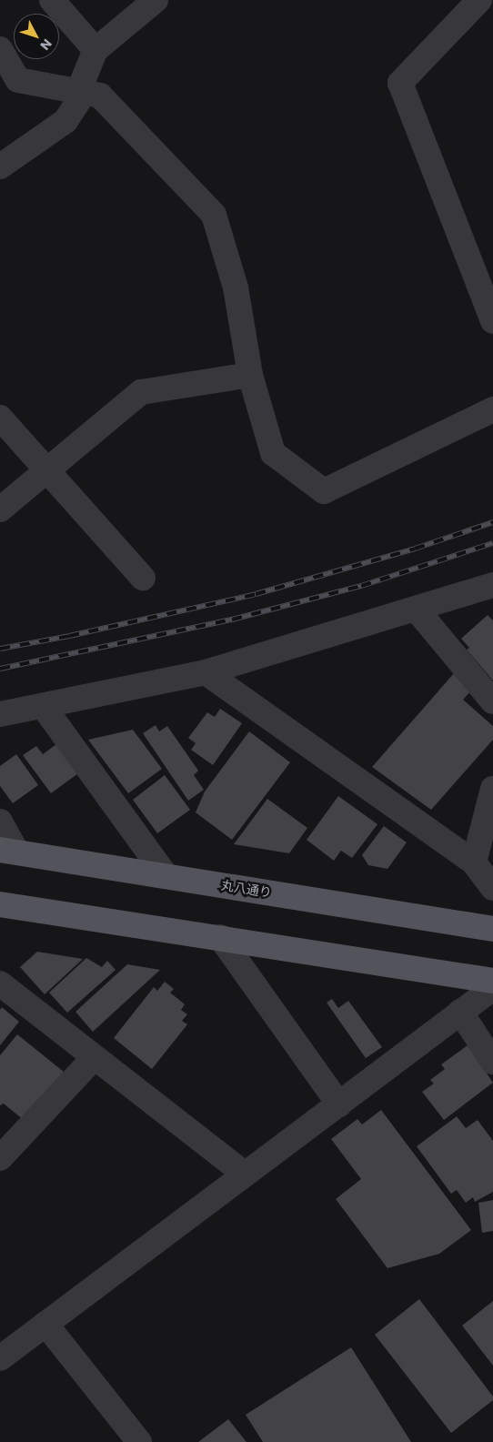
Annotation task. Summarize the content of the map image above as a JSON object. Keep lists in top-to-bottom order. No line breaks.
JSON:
{"streets":{"main road":["丸八通り"]},"north":"bottom right"}
